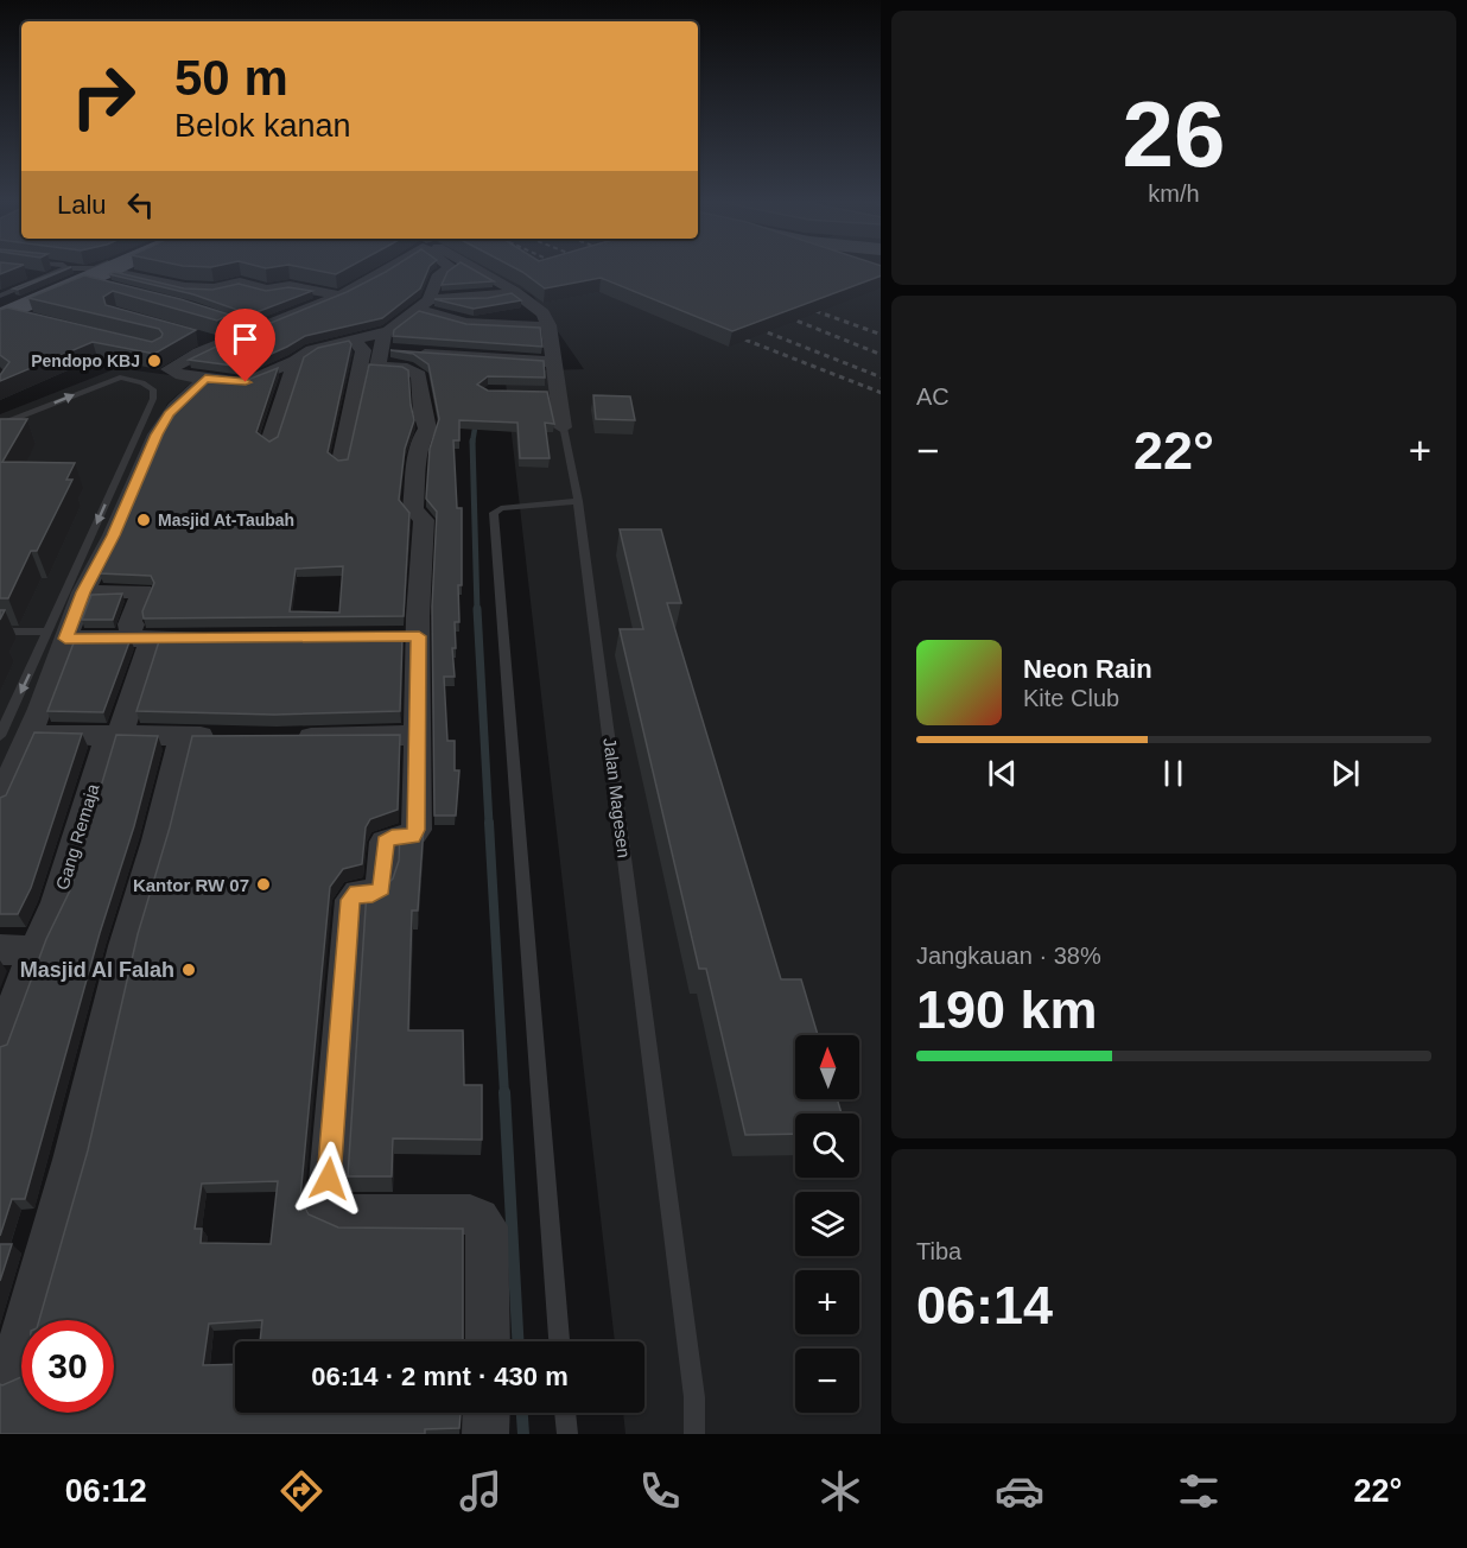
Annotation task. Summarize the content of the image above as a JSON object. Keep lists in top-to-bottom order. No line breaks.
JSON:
{"streets":{"street":["Jalan Magesen","Gang Remaja"]},"places":["Pendopo KBJ","Masjid At-Taubah","Kantor RW 07","Masjid Al Falah"],"north":"top","page":{"tile":[["26","km/h"],"AC",["Jangkauan · 38%","190 km"],["Tiba","06:14"]],"turn":["50 m","Belok kanan"],"then":"Lalu","heat":["−","22°","+"],"song":["Neon Rain","Kite Club"],"map_buttons":["+","−"],"limit":"30","trip":"06:14 · 2 mnt · 430 m","tabs":["06:12","22°"]}}
